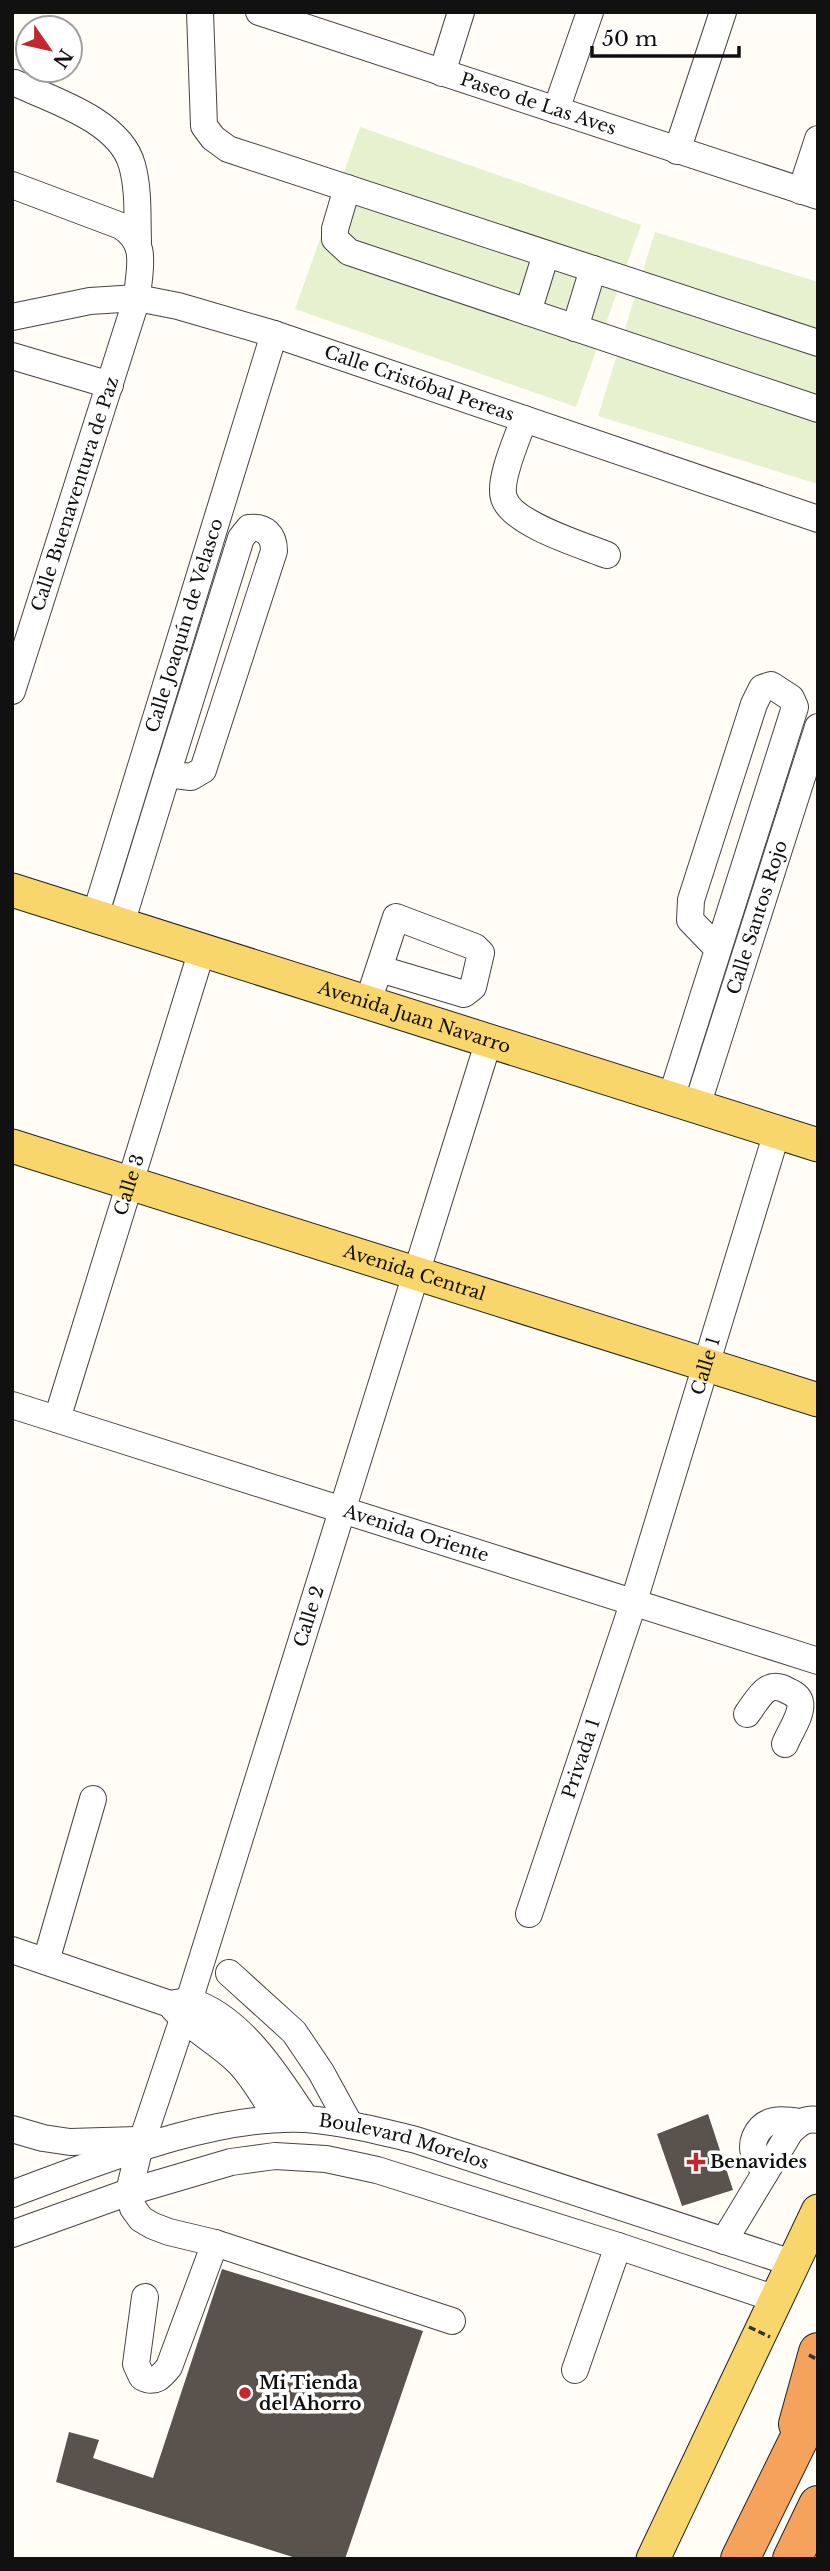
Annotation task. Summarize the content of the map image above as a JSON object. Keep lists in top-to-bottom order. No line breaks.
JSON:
{"streets":{"main road":["Avenida Juan Navarro","Avenida Central"],"street":["Paseo de Las Aves","Calle Cristóbal Pereas","Calle Buenaventura de Paz","Calle Joaquín de Velasco","Calle Santos Rojo","Calle 3","Calle 1","Avenida Oriente","Calle 2","Privada 1","Boulevard Morelos"]},"crossings":[["Calle Cristóbal Pereas","Calle Buenaventura de Paz"],["Calle Cristóbal Pereas","Calle Joaquín de Velasco"],["Calle Joaquín de Velasco","Avenida Juan Navarro"],["Calle Santos Rojo","Avenida Juan Navarro"],["Avenida Juan Navarro","Calle 3"],["Avenida Juan Navarro","Calle 1"],["Avenida Juan Navarro","Calle 2"],["Calle 3","Avenida Central"],["Calle 3","Avenida Oriente"],["Avenida Central","Calle 1"],["Avenida Central","Calle 2"],["Calle 1","Avenida Oriente"],["Calle 1","Privada 1"],["Avenida Oriente","Calle 2"],["Avenida Oriente","Privada 1"],["Calle 2","Boulevard Morelos"]],"places":{"health":["Benavides"],"other":["Mi Tienda del Ahorro"]},"scale_bar":"50 m","north":"bottom right"}
